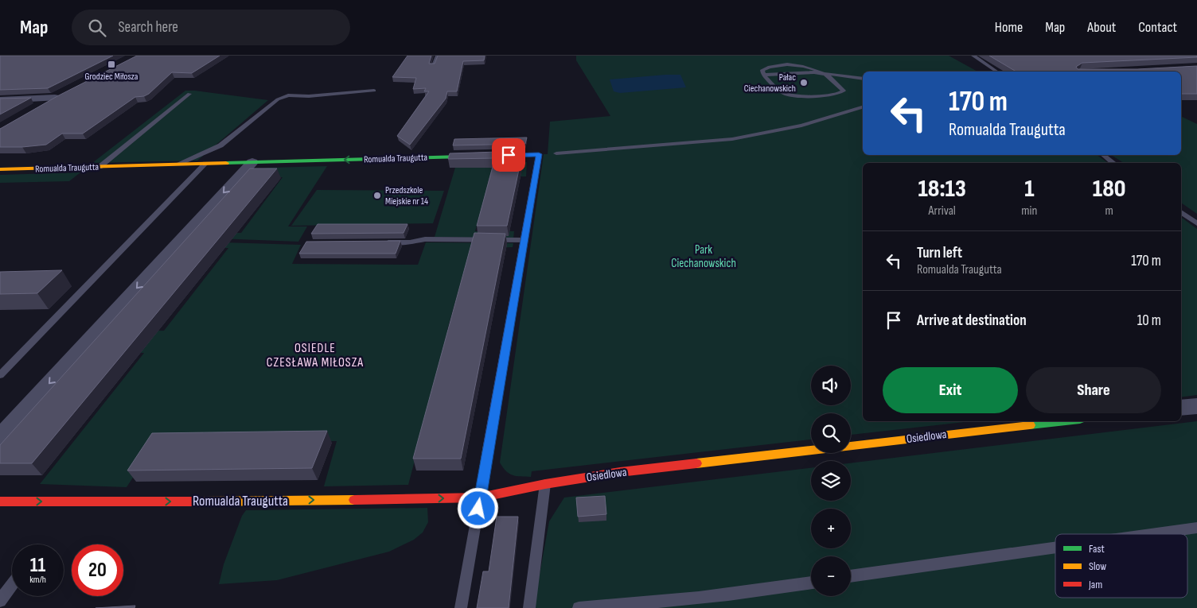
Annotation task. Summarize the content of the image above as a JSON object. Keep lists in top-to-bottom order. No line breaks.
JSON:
{"streets":{"street":["Romualda Traugutta","Osiedlowa"]},"crossings":[["Romualda Traugutta","Osiedlowa"]],"districts":["OSIEDLE CZESŁAWA MIŁOSZA"],"parks":["Park Ciechanowskich"],"places":{"transit":["Grodziec Miłosza"],"other":["Pałac Ciechanowskich","Przedszkole Miejskie nr 14"]},"legend":["Fast","Slow","Jam"],"page":{"header":"Map","search":"Search here","nav":["Home","Map","About","Contact"],"turn":["170 m","Romualda Traugutta"],"eta":["18:13","Arrival","1","min","180","m"],"list":[{"name":"Turn left","note":"Romualda Traugutta","value":"170 m"},{"name":"Arrive at destination","value":"10 m"}],"buttons":["Exit","Share"],"map_buttons":["+","−"],"speed":"11 km/h","limit":"20"}}
